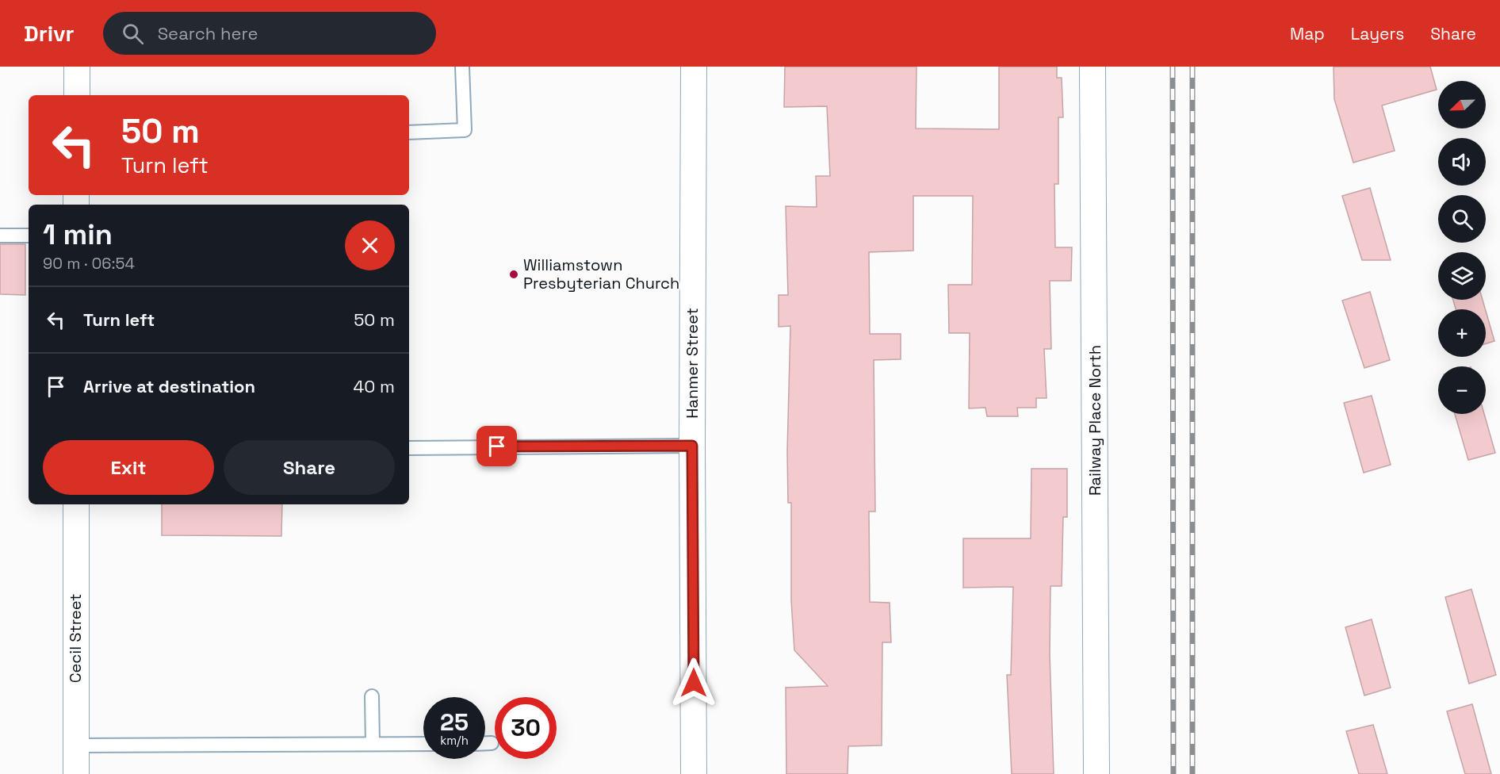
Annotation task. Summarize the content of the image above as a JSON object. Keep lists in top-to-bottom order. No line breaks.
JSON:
{"streets":{"street":["Hanmer Street","Railway Place North","Cecil Street"]},"places":["Williamstown Presbyterian Church"],"north":"bottom left","page":{"header":"Drivr","search":"Search here","nav":["Map","Layers","Share"],"map_buttons":["+","−"],"turn":["50 m","Turn left"],"heading":["1 min","90 m · 06:54"],"list":[{"name":"Turn left","value":"50 m"},{"name":"Arrive at destination","value":"40 m"}],"buttons":["Exit","Share"],"speed":"25 km/h","limit":"30"}}
